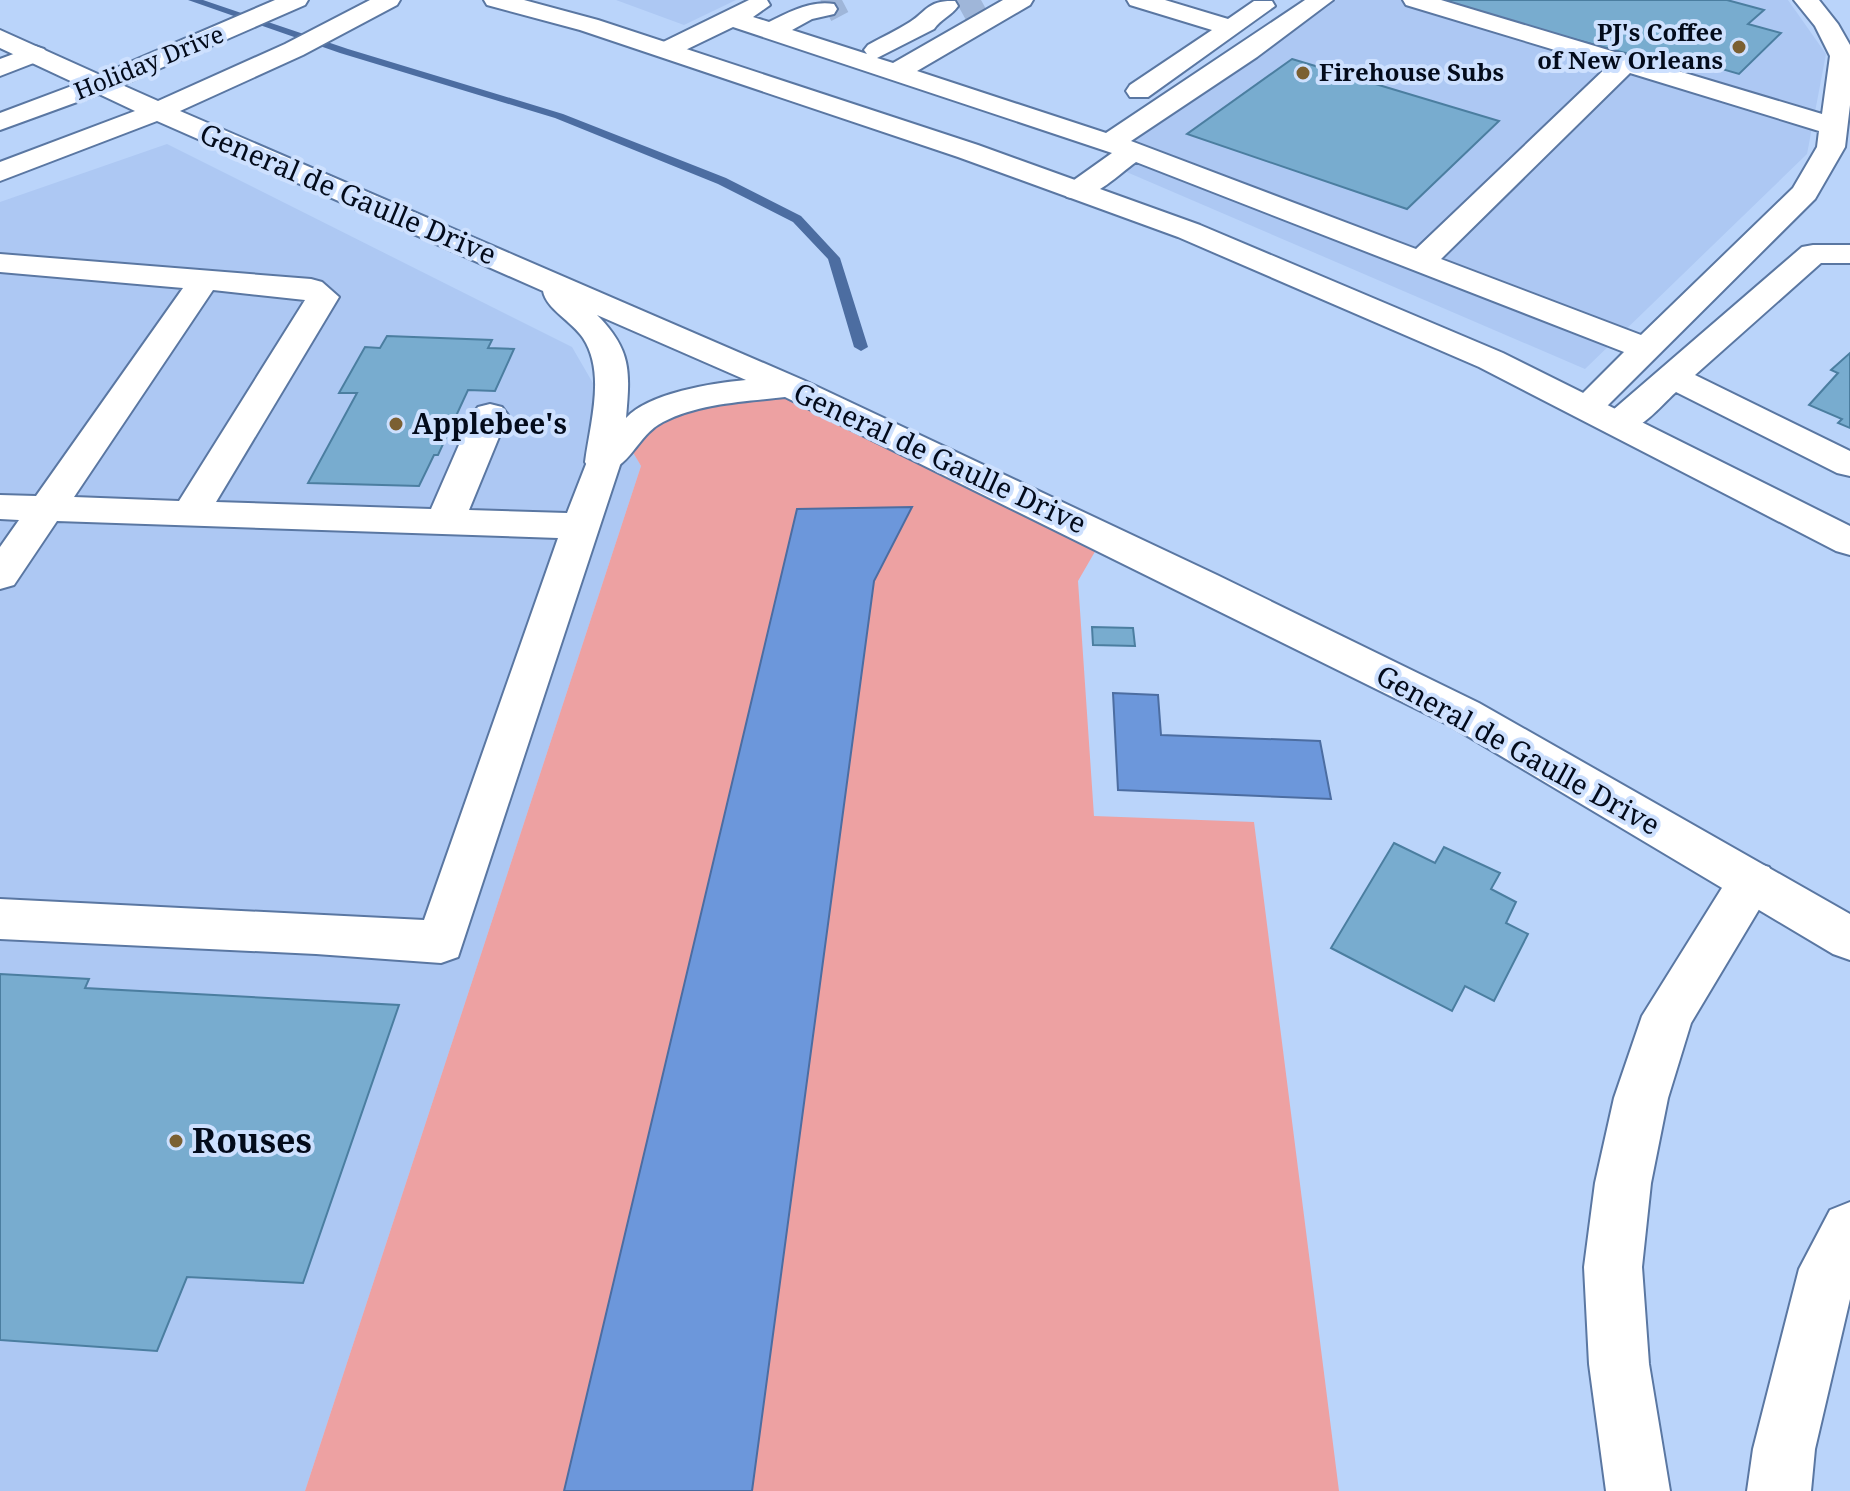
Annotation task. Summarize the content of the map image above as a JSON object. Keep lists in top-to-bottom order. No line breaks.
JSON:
{"streets":{"main road":["Holiday Drive","General de Gaulle Drive"]},"crossings":[["Holiday Drive","General de Gaulle Drive"]],"places":["PJ's Coffee of New Orleans","Firehouse Subs","Applebee's","Rouses"]}
